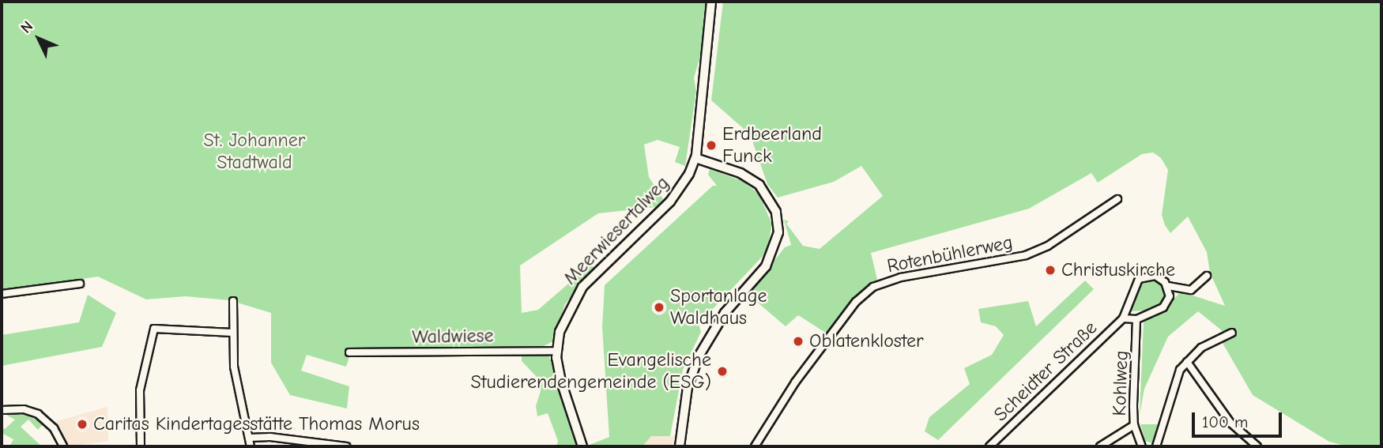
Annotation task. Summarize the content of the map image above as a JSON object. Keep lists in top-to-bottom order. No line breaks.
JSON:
{"streets":{"main road":["Meerwiesertalweg"],"street":["Rotenbühlerweg","Waldwiese","Scheidter Straße","Kohlweg"]},"crossings":[["Meerwiesertalweg","Waldwiese"],["Scheidter Straße","Kohlweg"]],"parks":["St. Johanner Stadtwald"],"places":["Erdbeerland Funck","Christuskirche","Sportanlage Waldhaus","Oblatenkloster","Evangelische Studierendengemeinde (ESG)","Caritas Kindertagesstätte Thomas Morus"],"scale_bar":"100 m","north":"top left"}
